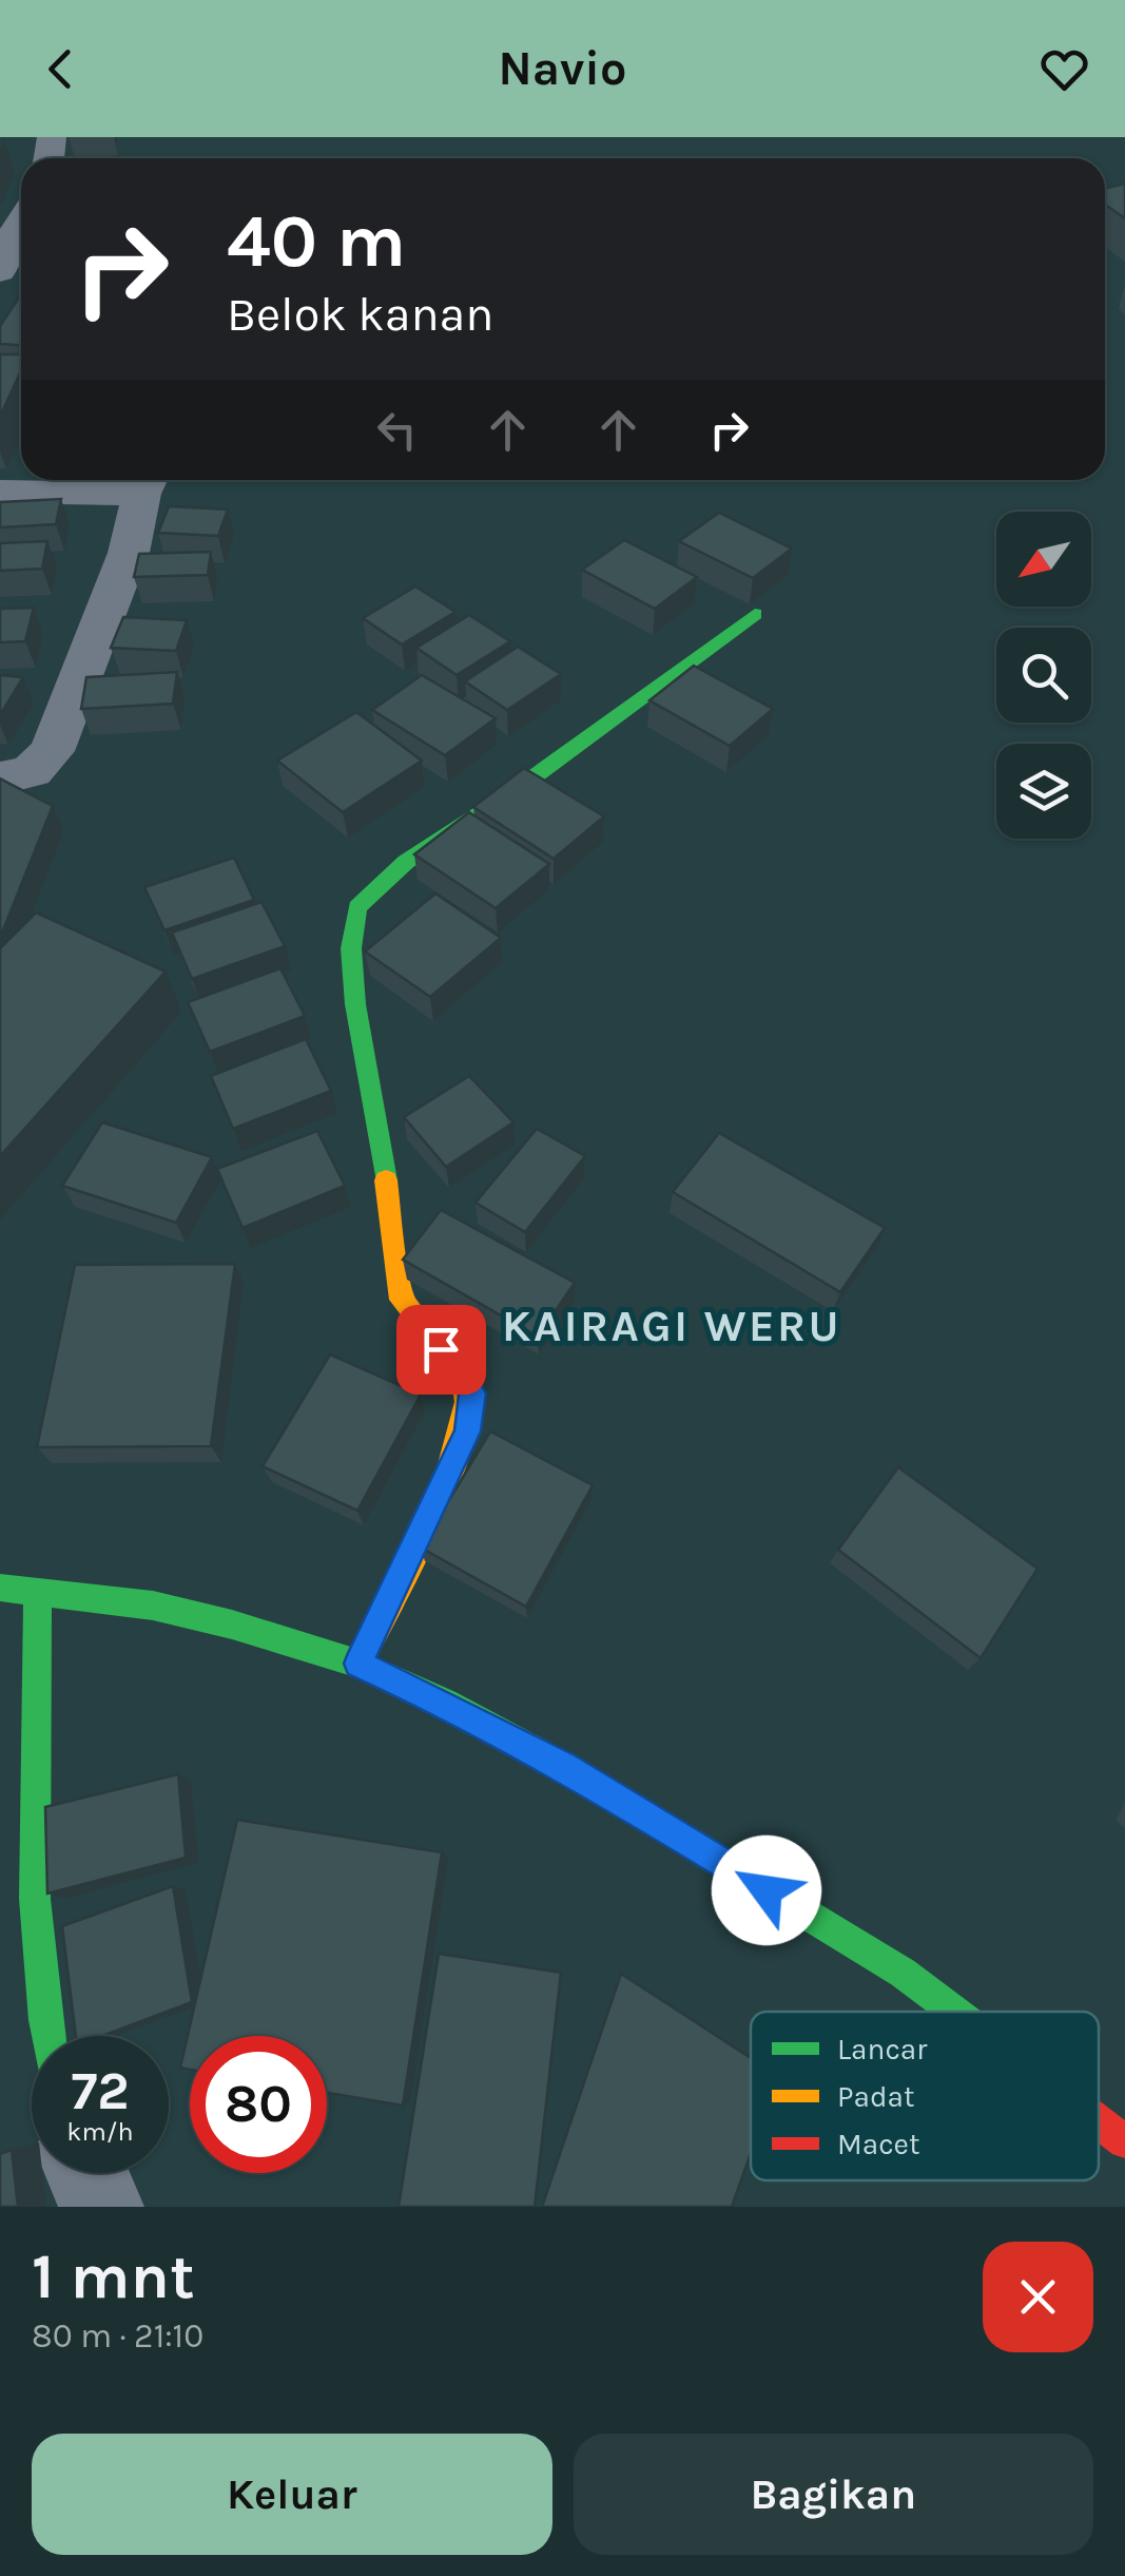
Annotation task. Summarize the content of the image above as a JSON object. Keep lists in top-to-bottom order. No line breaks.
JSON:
{"districts":["KAIRAGI WERU"],"legend":["Lancar","Padat","Macet"],"north":"bottom left","page":{"header":"Navio","turn":["40 m","Belok kanan"],"speed":"72 km/h","limit":"80","heading":["1 mnt","80 m · 21:10"],"buttons":["Keluar","Bagikan"]}}
